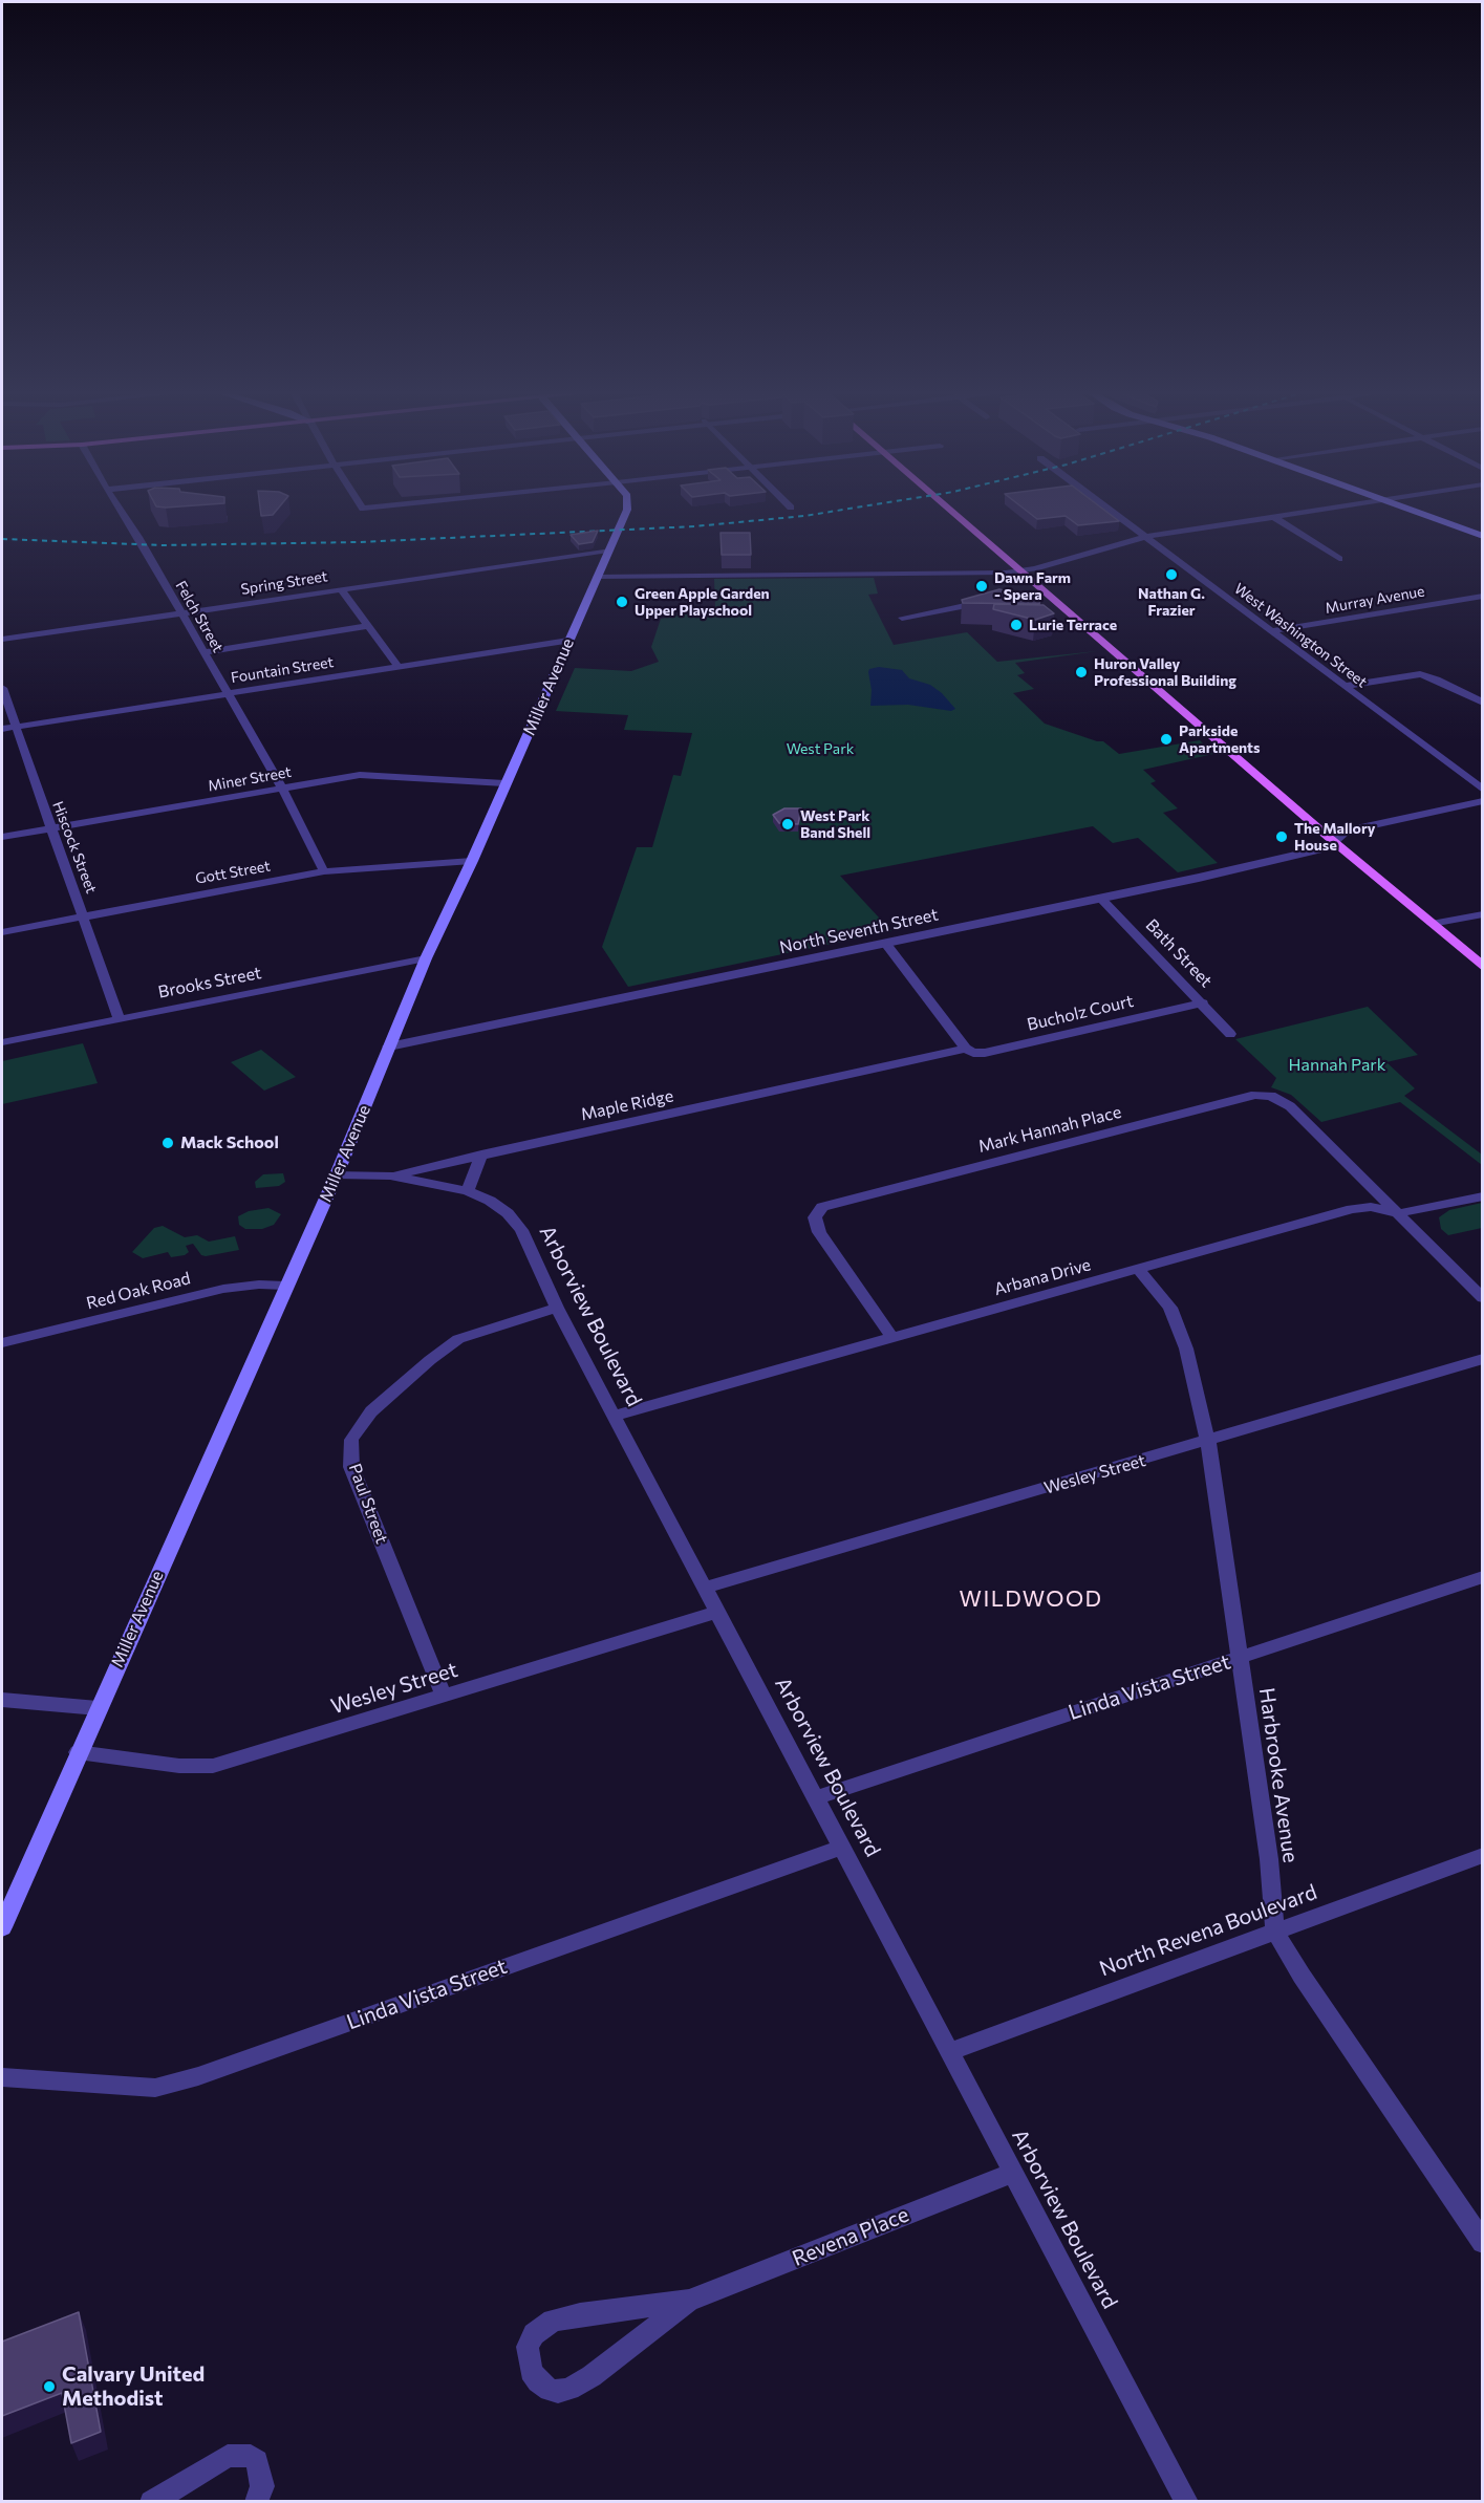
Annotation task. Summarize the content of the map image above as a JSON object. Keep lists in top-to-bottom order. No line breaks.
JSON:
{"streets":{"main road":["Miller Avenue"],"street":["Spring Street","Murray Avenue","Felch Street","West Washington Street","Fountain Street","Miner Street","Hiscock Street","Gott Street","North Seventh Street","Bath Street","Brooks Street","Bucholz Court","Maple Ridge","Mark Hannah Place","Arbana Drive","Red Oak Road","Arborview Boulevard","Wesley Street","Paul Street","Linda Vista Street","Harbrooke Avenue","North Revena Boulevard","Revena Place"]},"crossings":[["Spring Street","Felch Street"],["Spring Street","Miller Avenue"],["Murray Avenue","West Washington Street"],["Felch Street","Fountain Street"],["Felch Street","Miner Street"],["Felch Street","Gott Street"],["Fountain Street","Miller Avenue"],["Fountain Street","Hiscock Street"],["Miller Avenue","Miner Street"],["Miller Avenue","Gott Street"],["Miller Avenue","North Seventh Street"],["Miller Avenue","Brooks Street"],["Miller Avenue","Red Oak Road"],["Miller Avenue","Arborview Boulevard"],["Miller Avenue","Wesley Street"],["Miner Street","Hiscock Street"],["Hiscock Street","Gott Street"],["Hiscock Street","Brooks Street"],["North Seventh Street","Bath Street"],["Bath Street","Bucholz Court"],["Bucholz Court","Maple Ridge"],["Maple Ridge","Arborview Boulevard"],["Mark Hannah Place","Arbana Drive"],["Arbana Drive","Arborview Boulevard"],["Arbana Drive","Harbrooke Avenue"],["Arborview Boulevard","Wesley Street"],["Arborview Boulevard","Paul Street"],["Arborview Boulevard","Linda Vista Street"],["Arborview Boulevard","North Revena Boulevard"],["Arborview Boulevard","Revena Place"],["Wesley Street","Paul Street"],["Wesley Street","Harbrooke Avenue"],["Linda Vista Street","Harbrooke Avenue"],["Harbrooke Avenue","North Revena Boulevard"]],"districts":["WILDWOOD"],"parks":["West Park","Hannah Park"],"places":["Nathan G. Frazier","Dawn Farm - Spera","Green Apple Garden Upper Playschool","Lurie Terrace","Huron Valley Professional Building","Parkside Apartments","West Park Band Shell","The Mallory House","Mack School","Calvary United Methodist"]}
